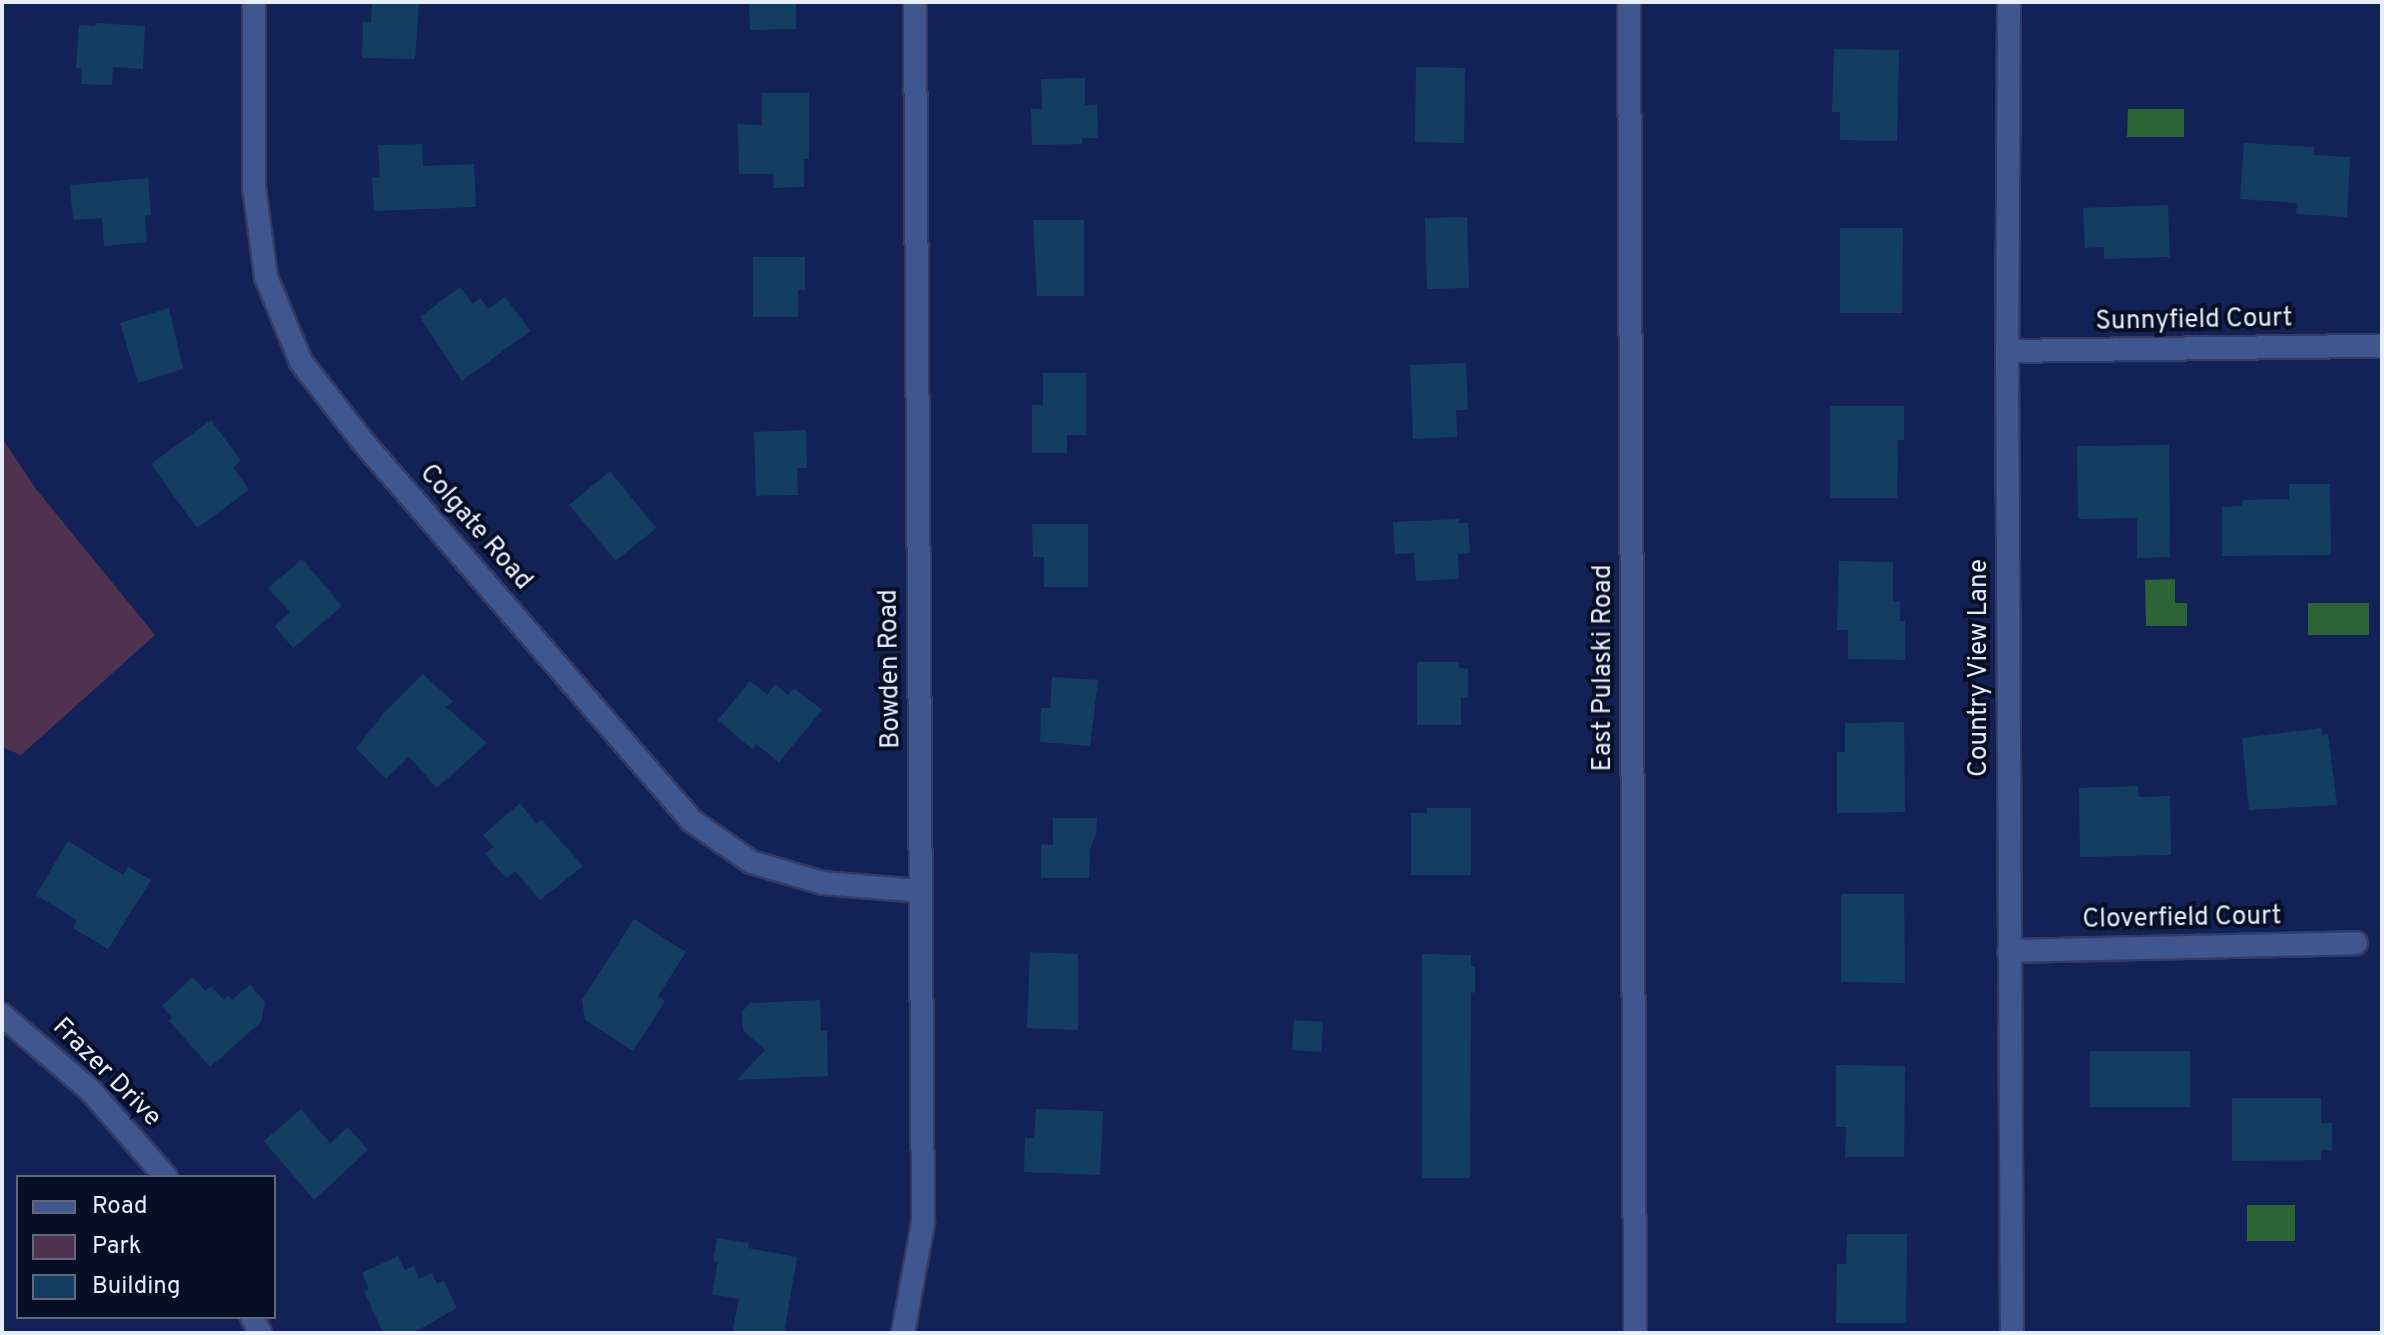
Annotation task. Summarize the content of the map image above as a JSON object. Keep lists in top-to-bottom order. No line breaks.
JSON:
{"streets":{"street":["Sunnyfield Court","Colgate Road","East Pulaski Road","Country View Lane","Bowden Road","Cloverfield Court","Frazer Drive"]},"crossings":[["Sunnyfield Court","Country View Lane"],["Colgate Road","Bowden Road"],["Country View Lane","Cloverfield Court"]],"legend":["Road","Park","Building"]}
